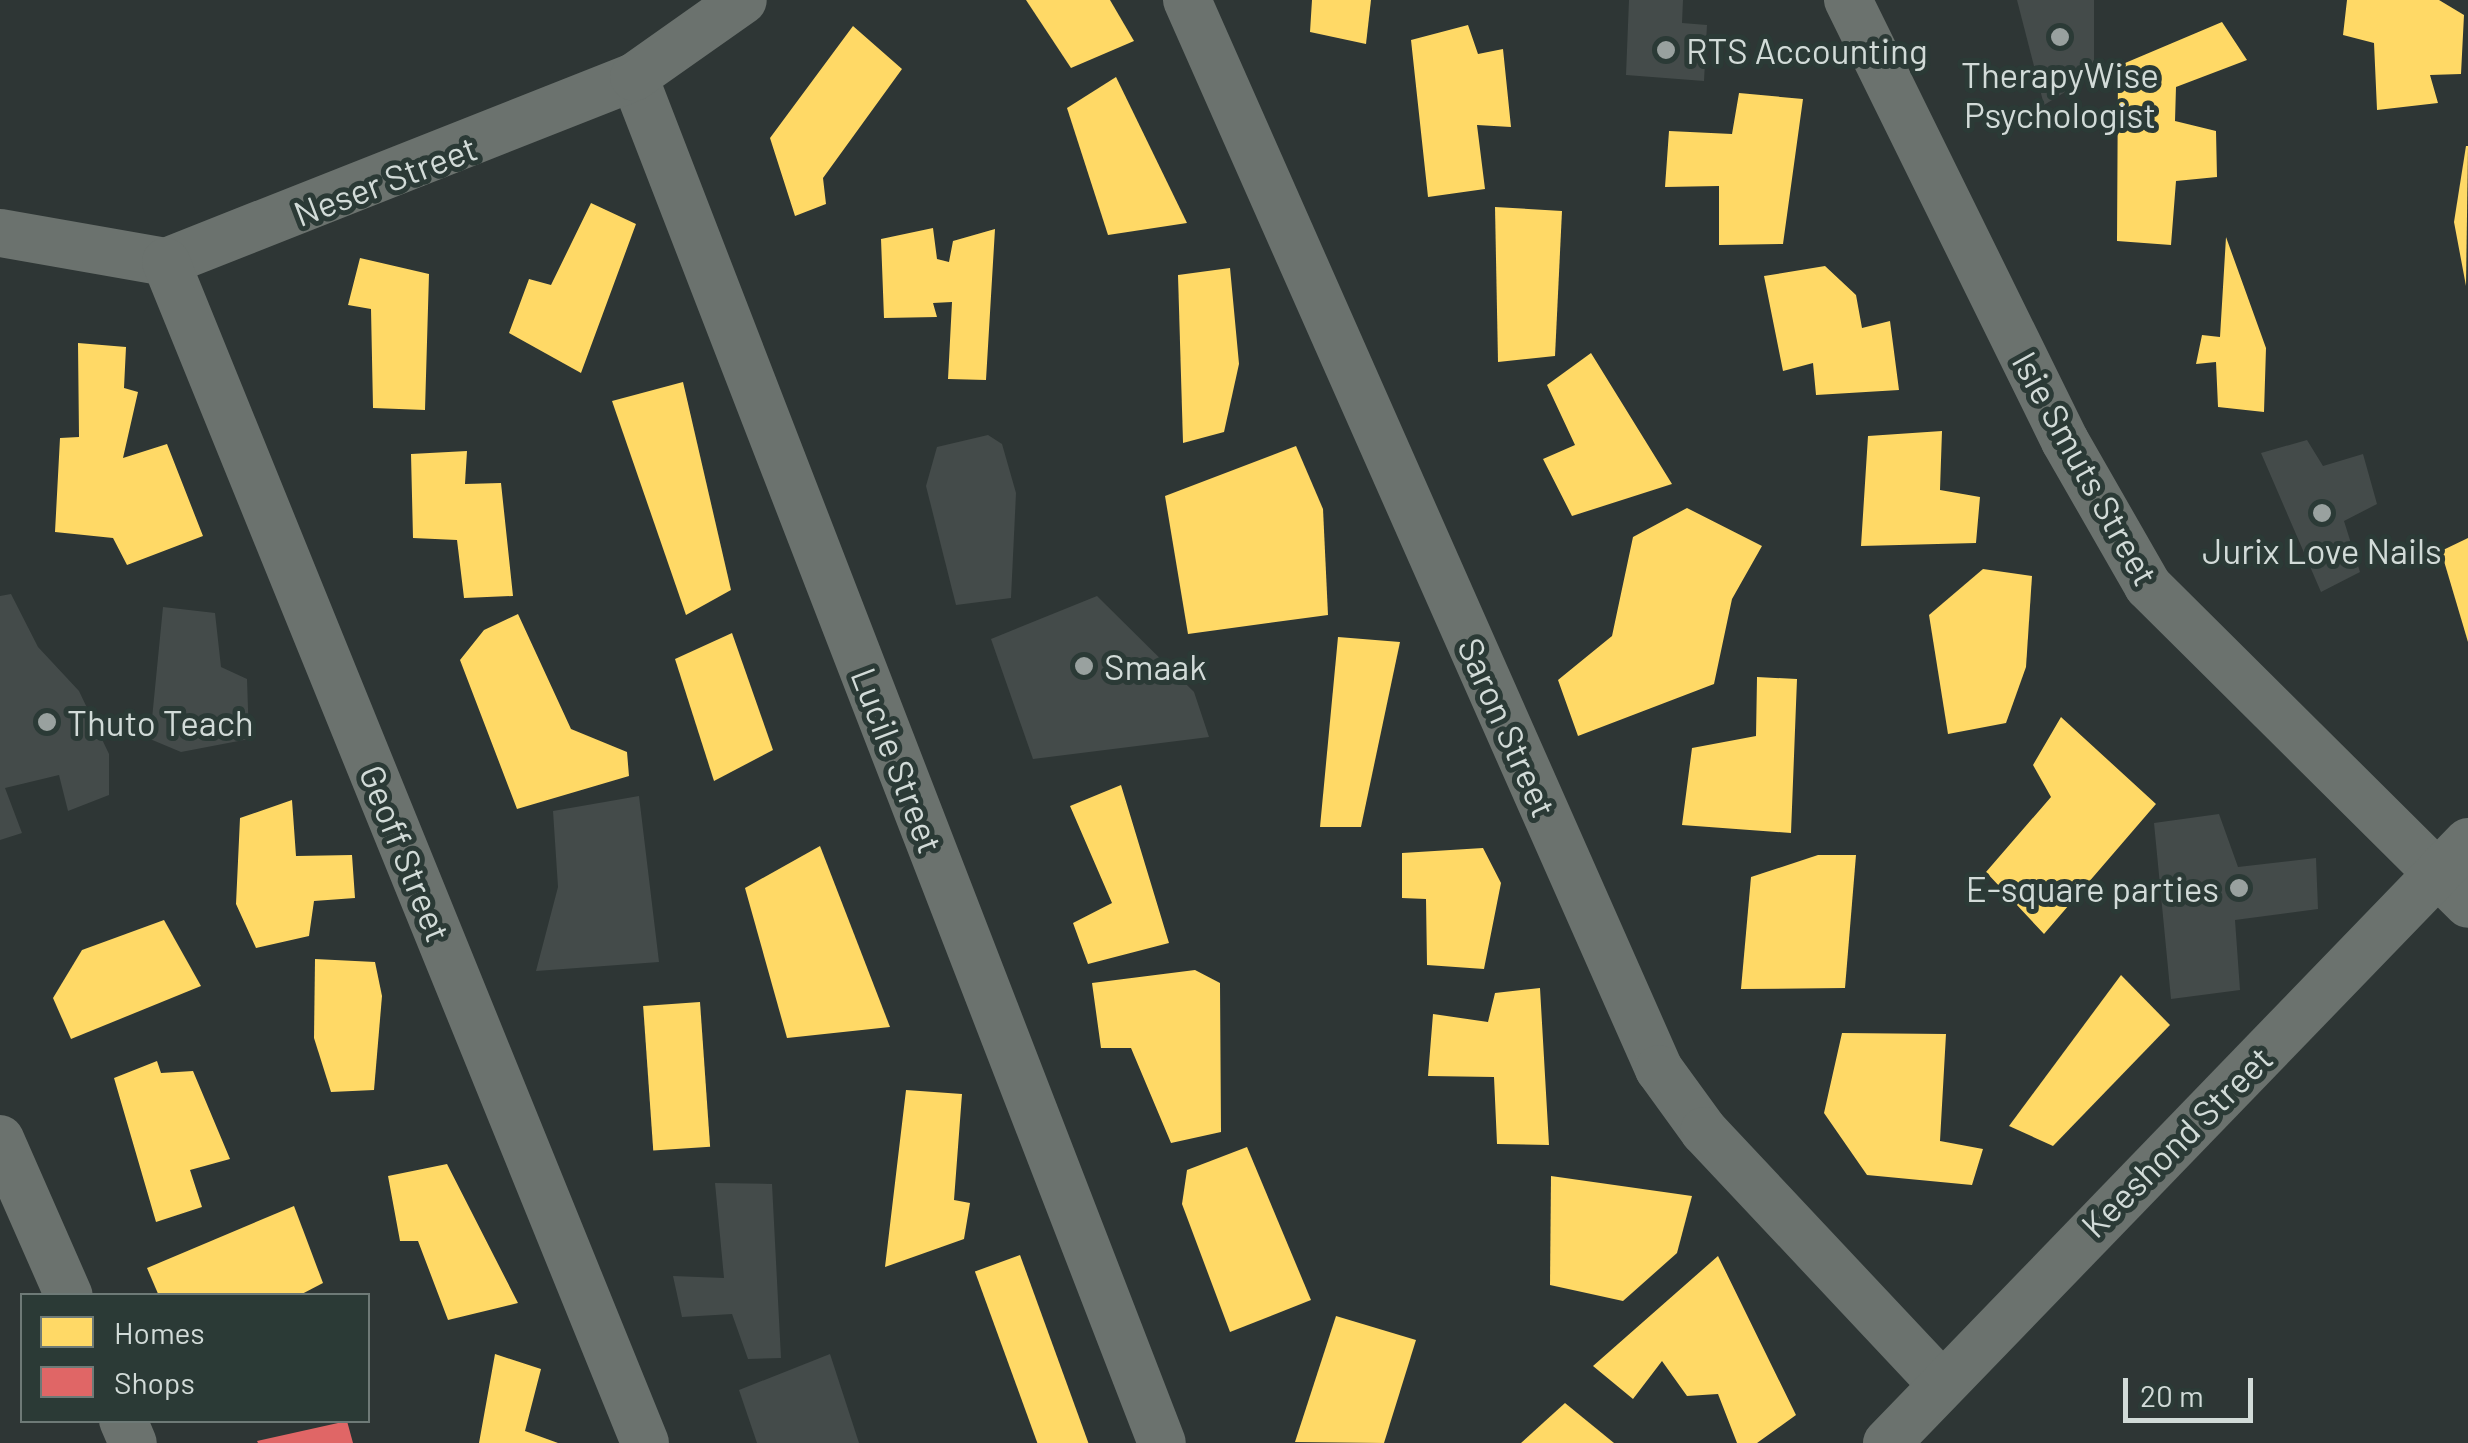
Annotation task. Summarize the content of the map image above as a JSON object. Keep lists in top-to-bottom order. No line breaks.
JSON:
{"streets":{"street":["Neser Street","Isie Smuts Street","Saron Street","Lucile Street","Geoff Street","Keeshond Street"]},"crossings":[["Neser Street","Lucile Street"],["Neser Street","Geoff Street"],["Isie Smuts Street","Keeshond Street"],["Saron Street","Keeshond Street"]],"places":["TherapyWise Psychologist","RTS Accounting","Jurix Love Nails","Smaak","Thuto Teach","E-square parties"],"legend":["Homes","Shops"],"scale_bar":"20 m"}
